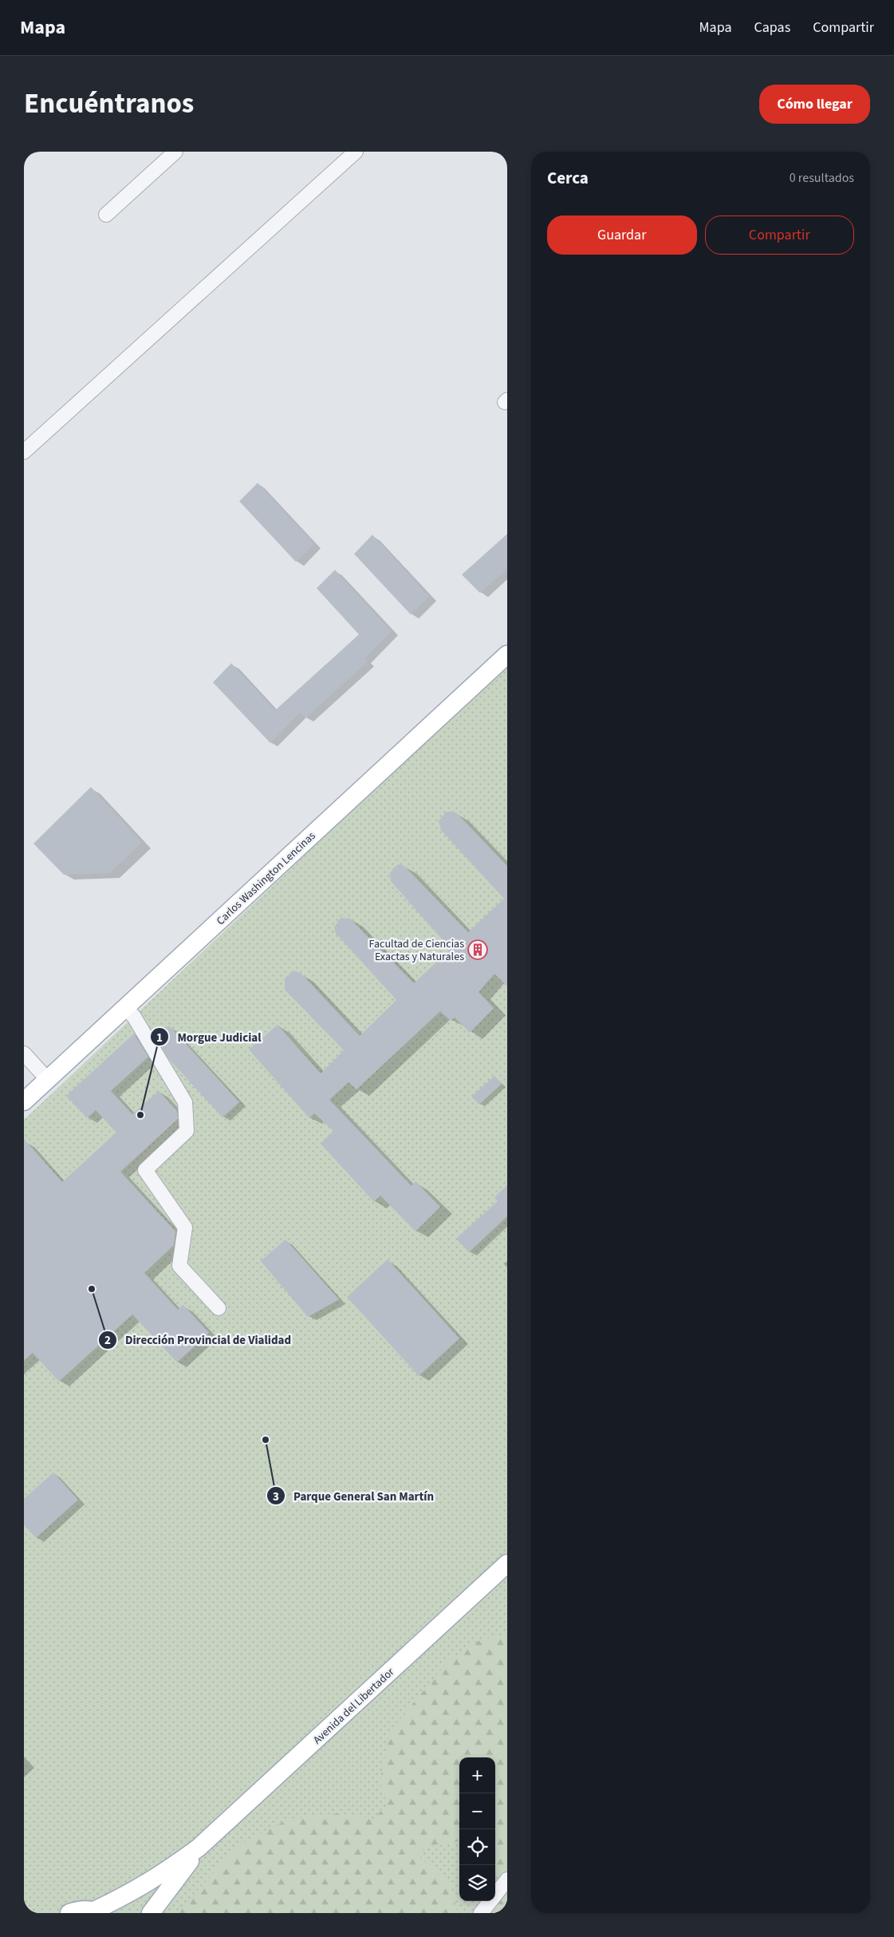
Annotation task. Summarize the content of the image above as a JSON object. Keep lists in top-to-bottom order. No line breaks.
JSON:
{"streets":{"main road":["Carlos Washington Lencinas","Avenida del Libertador"]},"places":{"building":["Facultad de Ciencias Exactas y Naturales"],"other":["Morgue Judicial","Dirección Provincial de Vialidad","Parque General San Martín"]},"page":{"header":"Mapa","nav":["Mapa","Capas","Compartir"],"title":"Encuéntranos","buttons":["Cómo llegar",["Guardar","Compartir"]],"heading":["Cerca","0 resultados"],"map_buttons":["+","−"]}}
